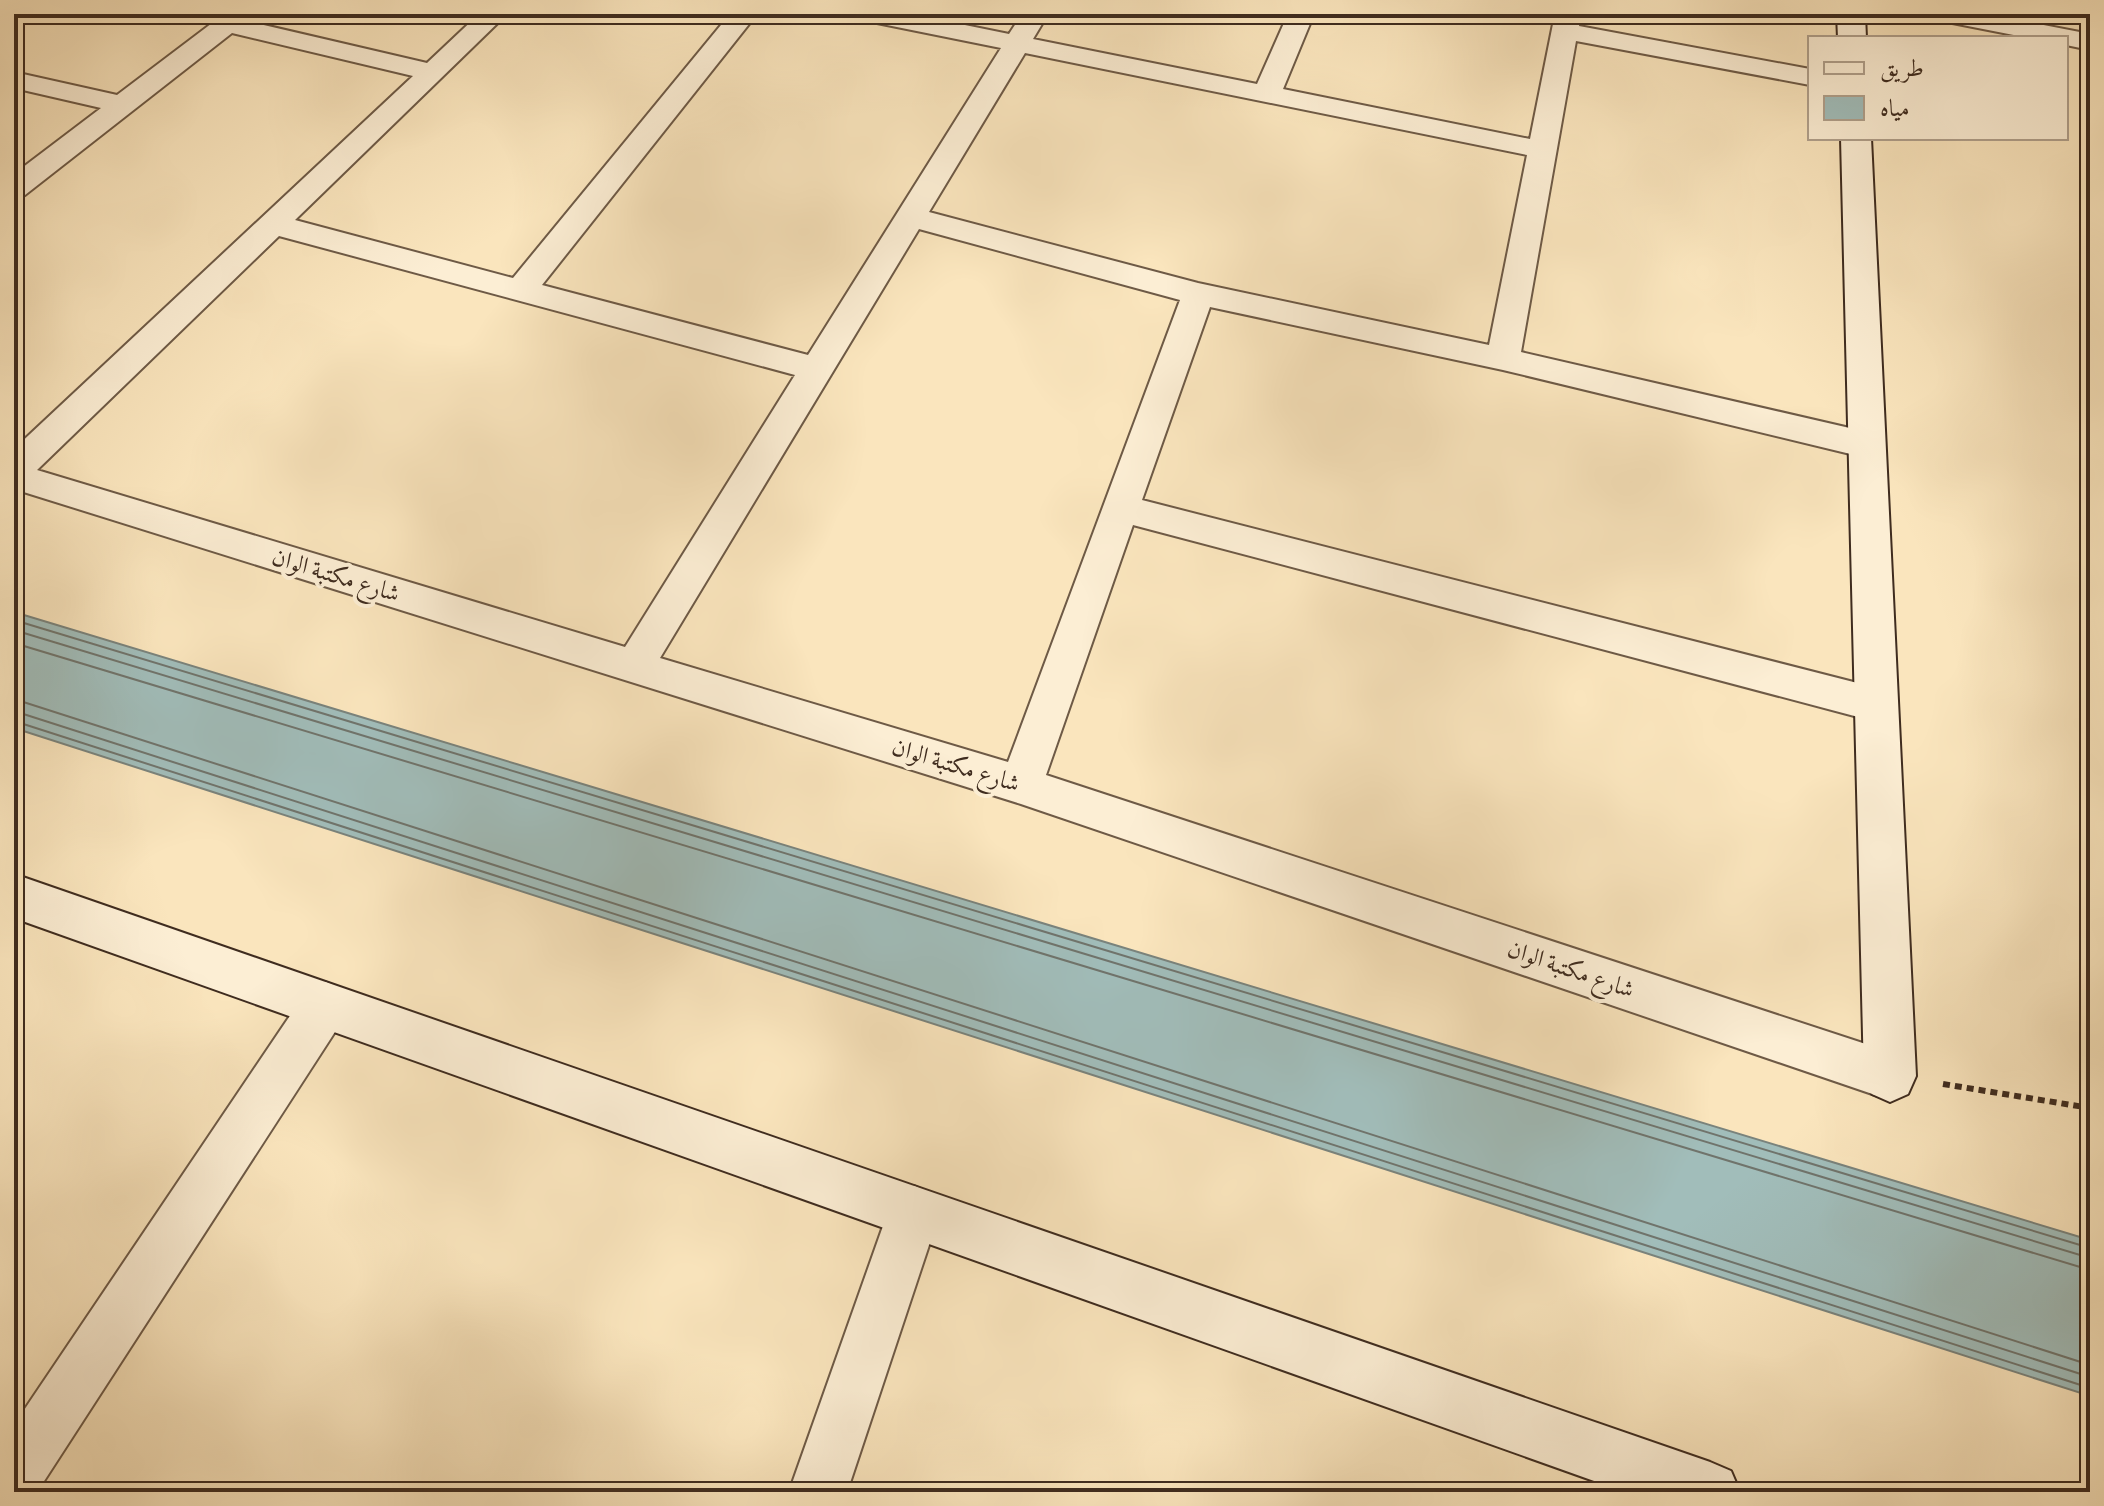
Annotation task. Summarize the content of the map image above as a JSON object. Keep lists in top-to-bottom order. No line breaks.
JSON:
{"streets":{"street":["شارع مكتبة الوان"]},"legend":["طريق","مياه"]}
